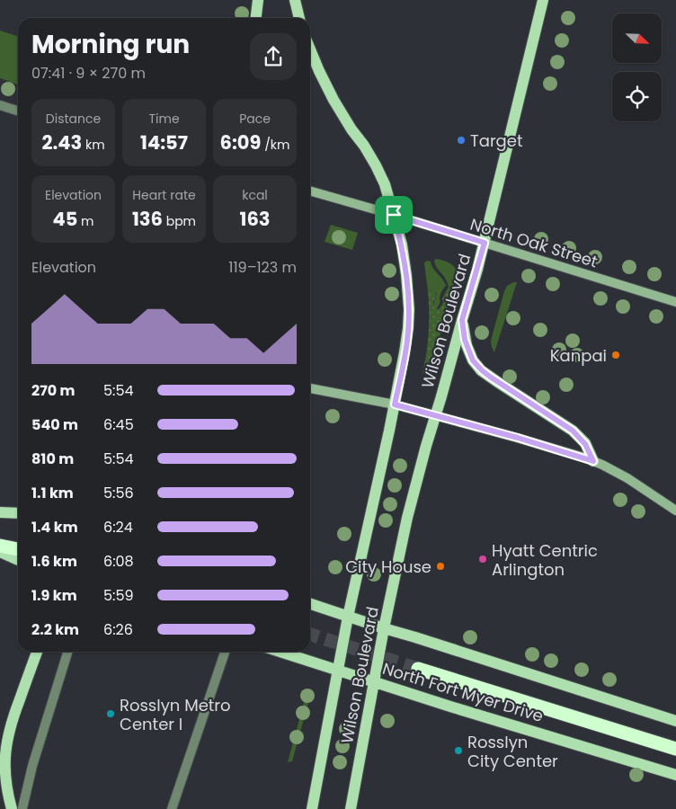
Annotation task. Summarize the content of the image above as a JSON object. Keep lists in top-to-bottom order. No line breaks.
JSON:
{"streets":{"highway":["North Fort Myer Drive"],"main road":["Wilson Boulevard"],"street":["North Oak Street"]},"crossings":[["North Oak Street","Wilson Boulevard"],["Wilson Boulevard","North Fort Myer Drive"]],"places":["Target","Kanpai","Hyatt Centric Arlington","City House","Rosslyn Metro Center I","Rosslyn City Center"],"north":"bottom right","page":{"heading":["Morning run","07:41 · 9 × 270 m"],"stats":[["Distance","2.43 km"],["Time","14:57"],["Pace","6:09 /km"],["Elevation","45 m"],["Heart rate","136 bpm"],["kcal","163"]],"chart":["Elevation","119–123 m"],"list":[{"name":"270 m","note":"5:54"},{"name":"540 m","note":"6:45"},{"name":"810 m","note":"5:54"},{"name":"1.1 km","note":"5:56"},{"name":"1.4 km","note":"6:24"},{"name":"1.6 km","note":"6:08"},{"name":"1.9 km","note":"5:59"},{"name":"2.2 km","note":"6:26"}]}}
